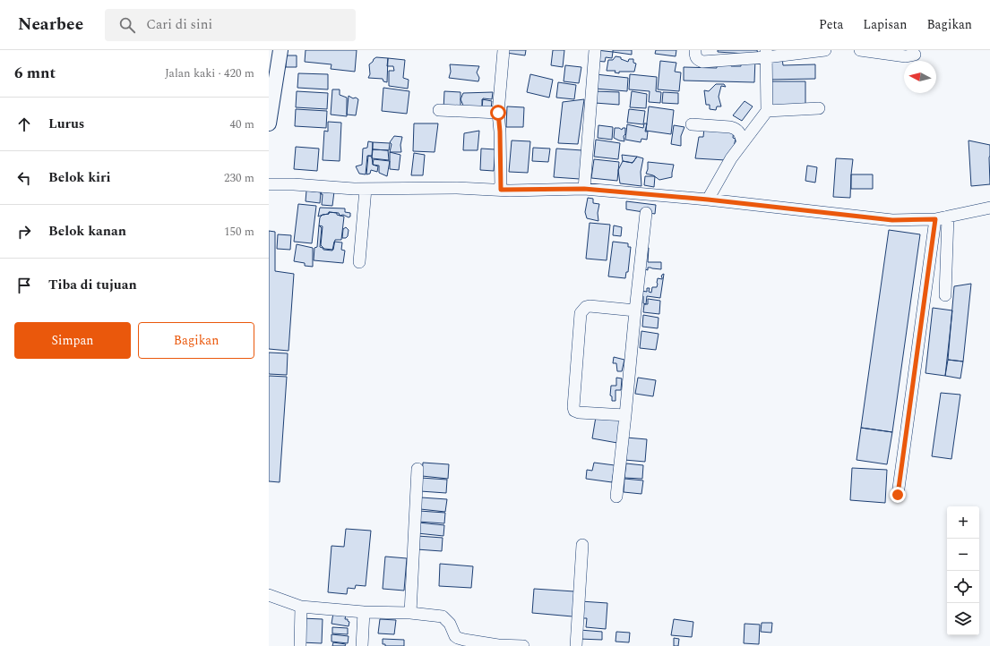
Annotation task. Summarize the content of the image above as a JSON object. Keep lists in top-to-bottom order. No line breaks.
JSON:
{"north":"left","page":{"header":"Nearbee","search":"Cari di sini","nav":["Peta","Lapisan","Bagikan"],"heading":["6 mnt","Jalan kaki · 420 m"],"list":[["Lurus","40 m"],["Belok kiri","230 m"],["Belok kanan","150 m"],"Tiba di tujuan"],"buttons":["Simpan","Bagikan"],"map_buttons":["+","−"]}}
